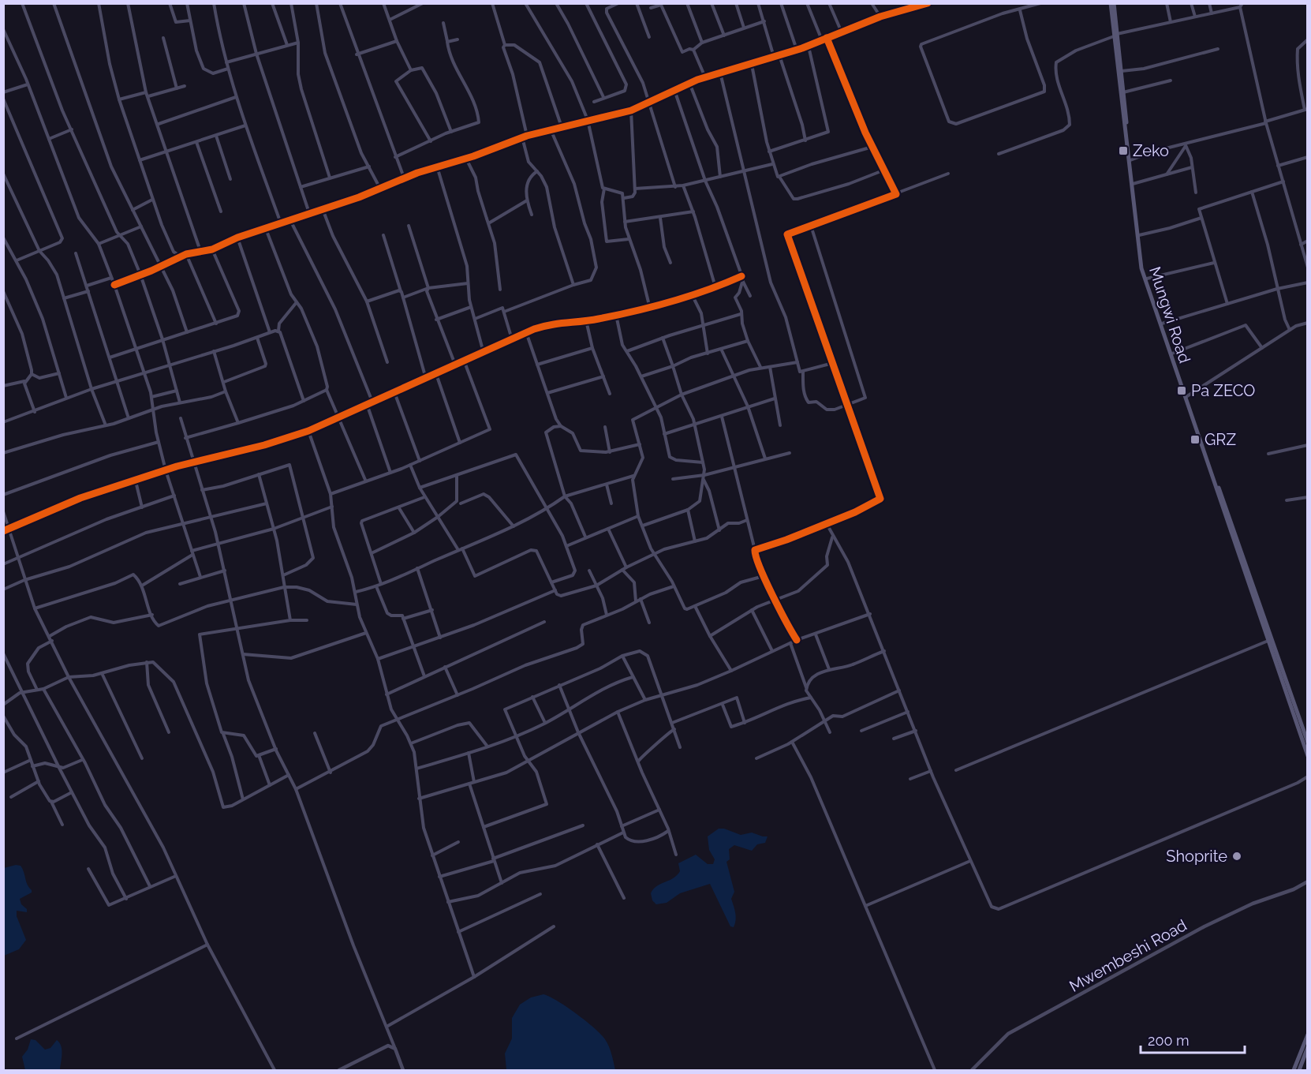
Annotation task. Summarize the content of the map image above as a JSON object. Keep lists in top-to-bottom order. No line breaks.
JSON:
{"streets":{"main road":["Mungwi Road"],"street":["Mwembeshi Road"]},"places":{"transit":["Zeko","Pa ZECO","GRZ"],"other":["Shoprite"]},"scale_bar":"200 m"}
